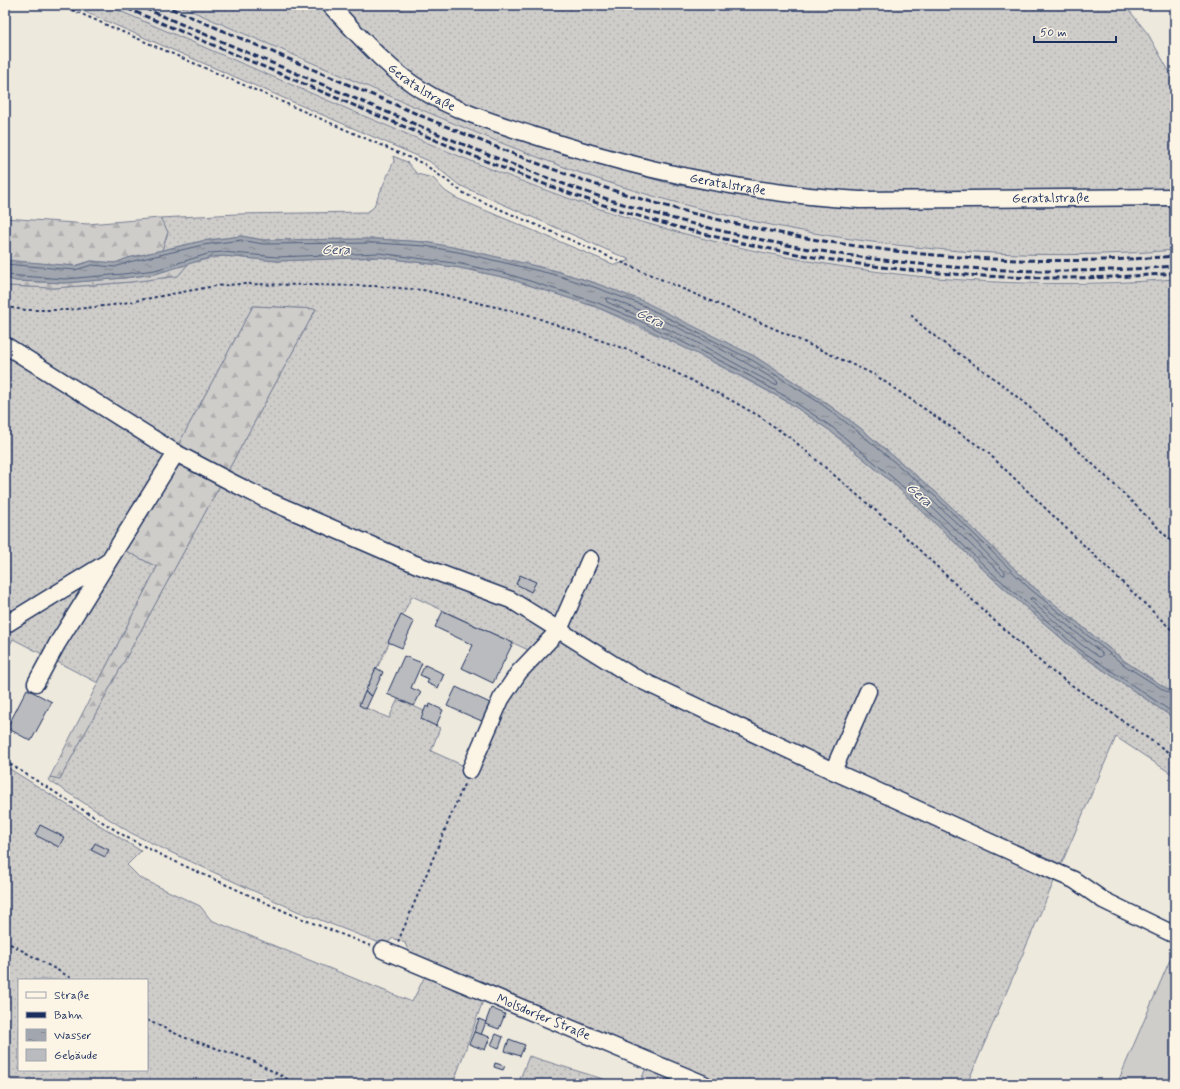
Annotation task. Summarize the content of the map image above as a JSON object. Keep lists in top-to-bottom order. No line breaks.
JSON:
{"streets":{"street":["Geratalstraße","Molsdorfer Straße"]},"water":["Gera"],"legend":["Straße","Bahn","Wasser","Gebäude"],"scale_bar":"50 m"}
